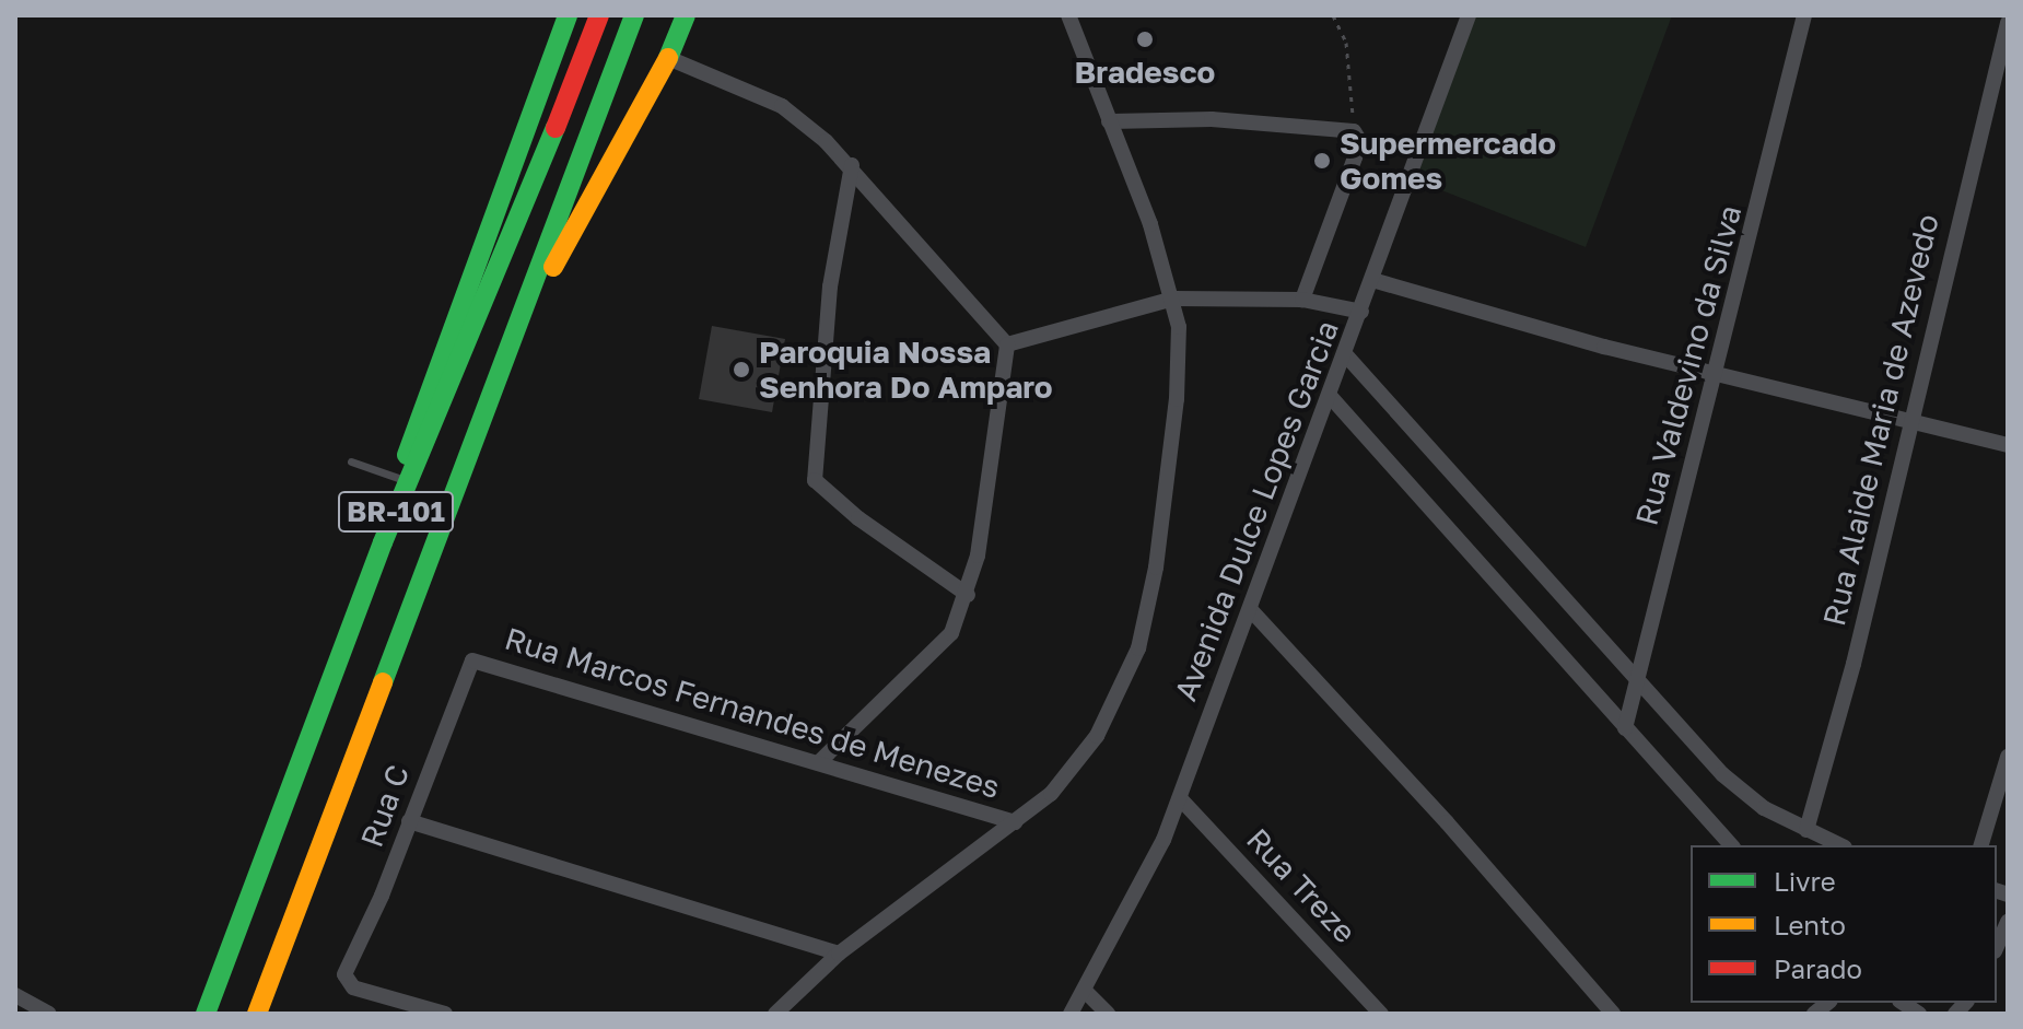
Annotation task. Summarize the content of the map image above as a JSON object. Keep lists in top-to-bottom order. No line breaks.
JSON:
{"streets":{"main road":["BR-101"],"street":["Rua Valdevino da Silva","Rua Alaide Maria de Azevedo","Avenida Dulce Lopes Garcia","Rua Marcos Fernandes de Menezes","Rua C","Rua Treze"]},"crossings":[["Avenida Dulce Lopes Garcia","Rua Treze"],["Rua Marcos Fernandes de Menezes","Rua C"]],"places":["Bradesco","Supermercado Gomes","Paroquia Nossa Senhora Do Amparo"],"legend":["Livre","Lento","Parado"]}
